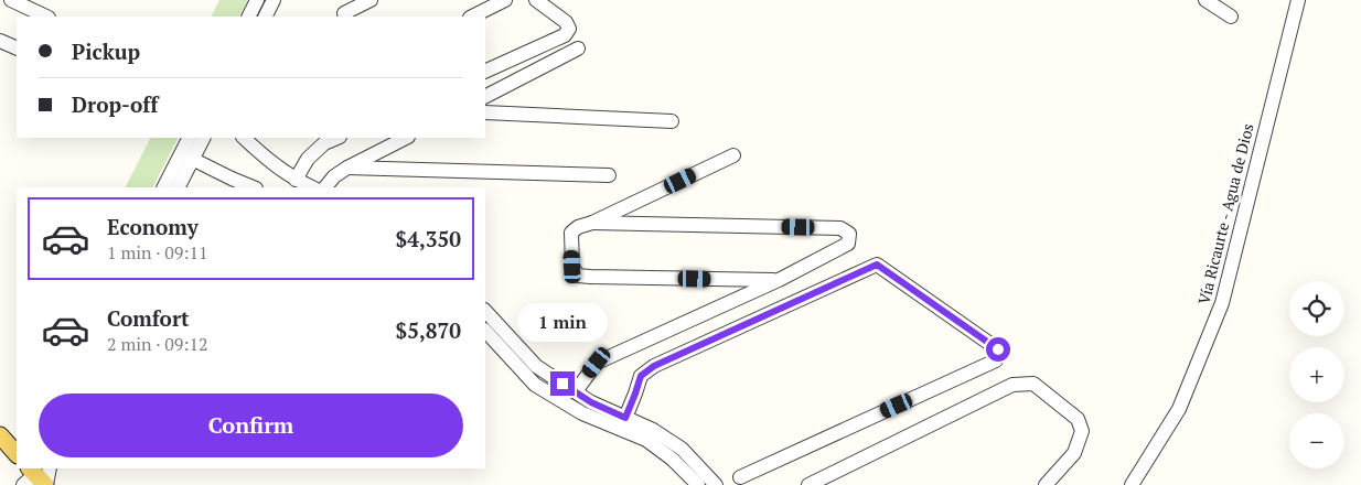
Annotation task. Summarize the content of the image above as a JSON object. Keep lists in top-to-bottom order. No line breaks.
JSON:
{"streets":{"street":["Vía Ricaurte - Agua de Dios"]},"page":{"banner":["Pickup","Drop-off"],"list":[{"name":"Economy","note":"1 min · 09:11","value":"$4,350"},{"name":"Comfort","note":"2 min · 09:12","value":"$5,870"}],"map_buttons":["+","−"],"bubble":"1 min","buttons":"Confirm"}}
